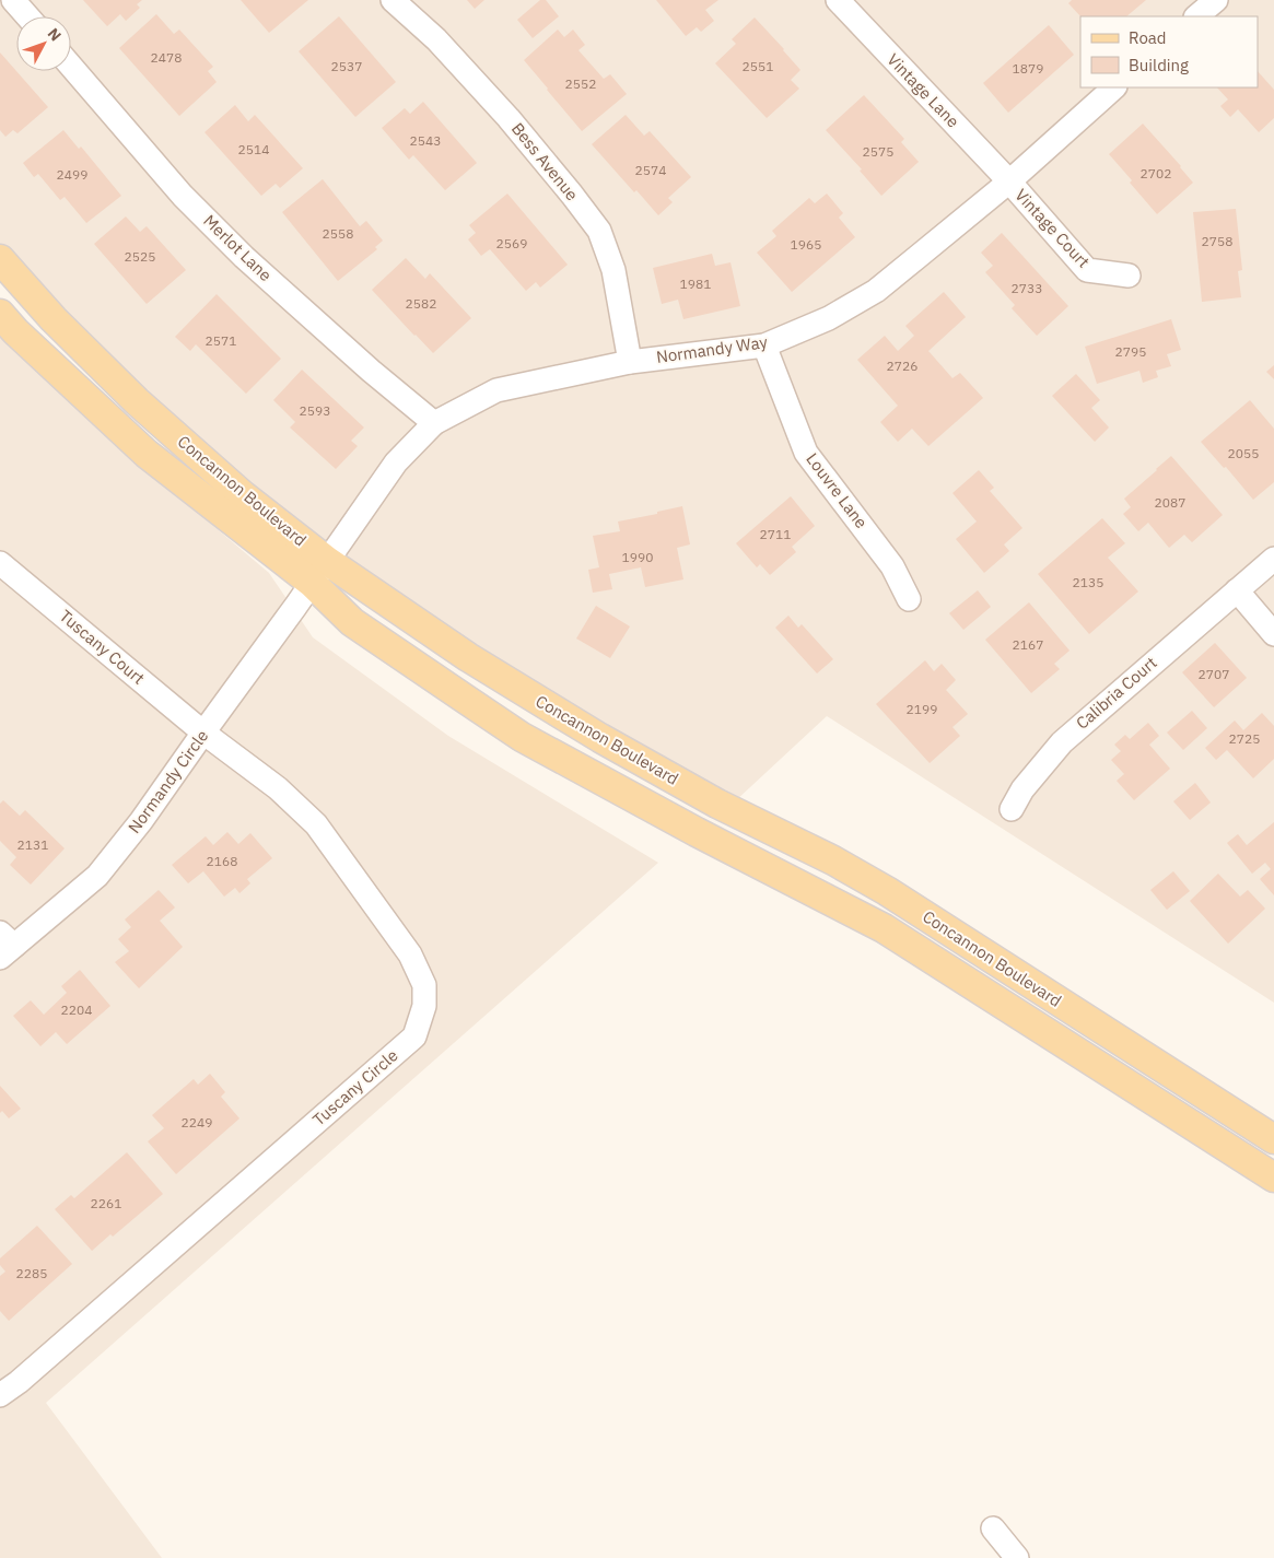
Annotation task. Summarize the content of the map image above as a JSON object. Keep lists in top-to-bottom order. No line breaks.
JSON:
{"streets":{"main road":["Concannon Boulevard"],"street":["Vintage Lane","Bess Avenue","Vintage Court","Merlot Lane","Normandy Way","Louvre Lane","Tuscany Court","Calibria Court","Normandy Circle","Tuscany Circle"]},"crossings":[["Vintage Lane","Vintage Court"],["Vintage Lane","Normandy Way"],["Bess Avenue","Normandy Way"],["Vintage Court","Normandy Way"],["Merlot Lane","Normandy Way"],["Normandy Way","Concannon Boulevard"],["Normandy Way","Louvre Lane"],["Normandy Way","Normandy Circle"],["Concannon Boulevard","Normandy Circle"],["Tuscany Court","Normandy Circle"],["Tuscany Court","Tuscany Circle"],["Normandy Circle","Tuscany Circle"]],"house_numbers":["2478","2537","2551","1879","2552","2543","2514","2575","2574","2702","2499","2558","2758","2569","1965","2525","1981","2733","2582","2571","2795","2726","2593","2055","2087","2711","1990","2135","2167","2707","2199","2725","2131","2168","2204","2249","2261","2285"],"legend":["Road","Building"],"north":"top right"}
